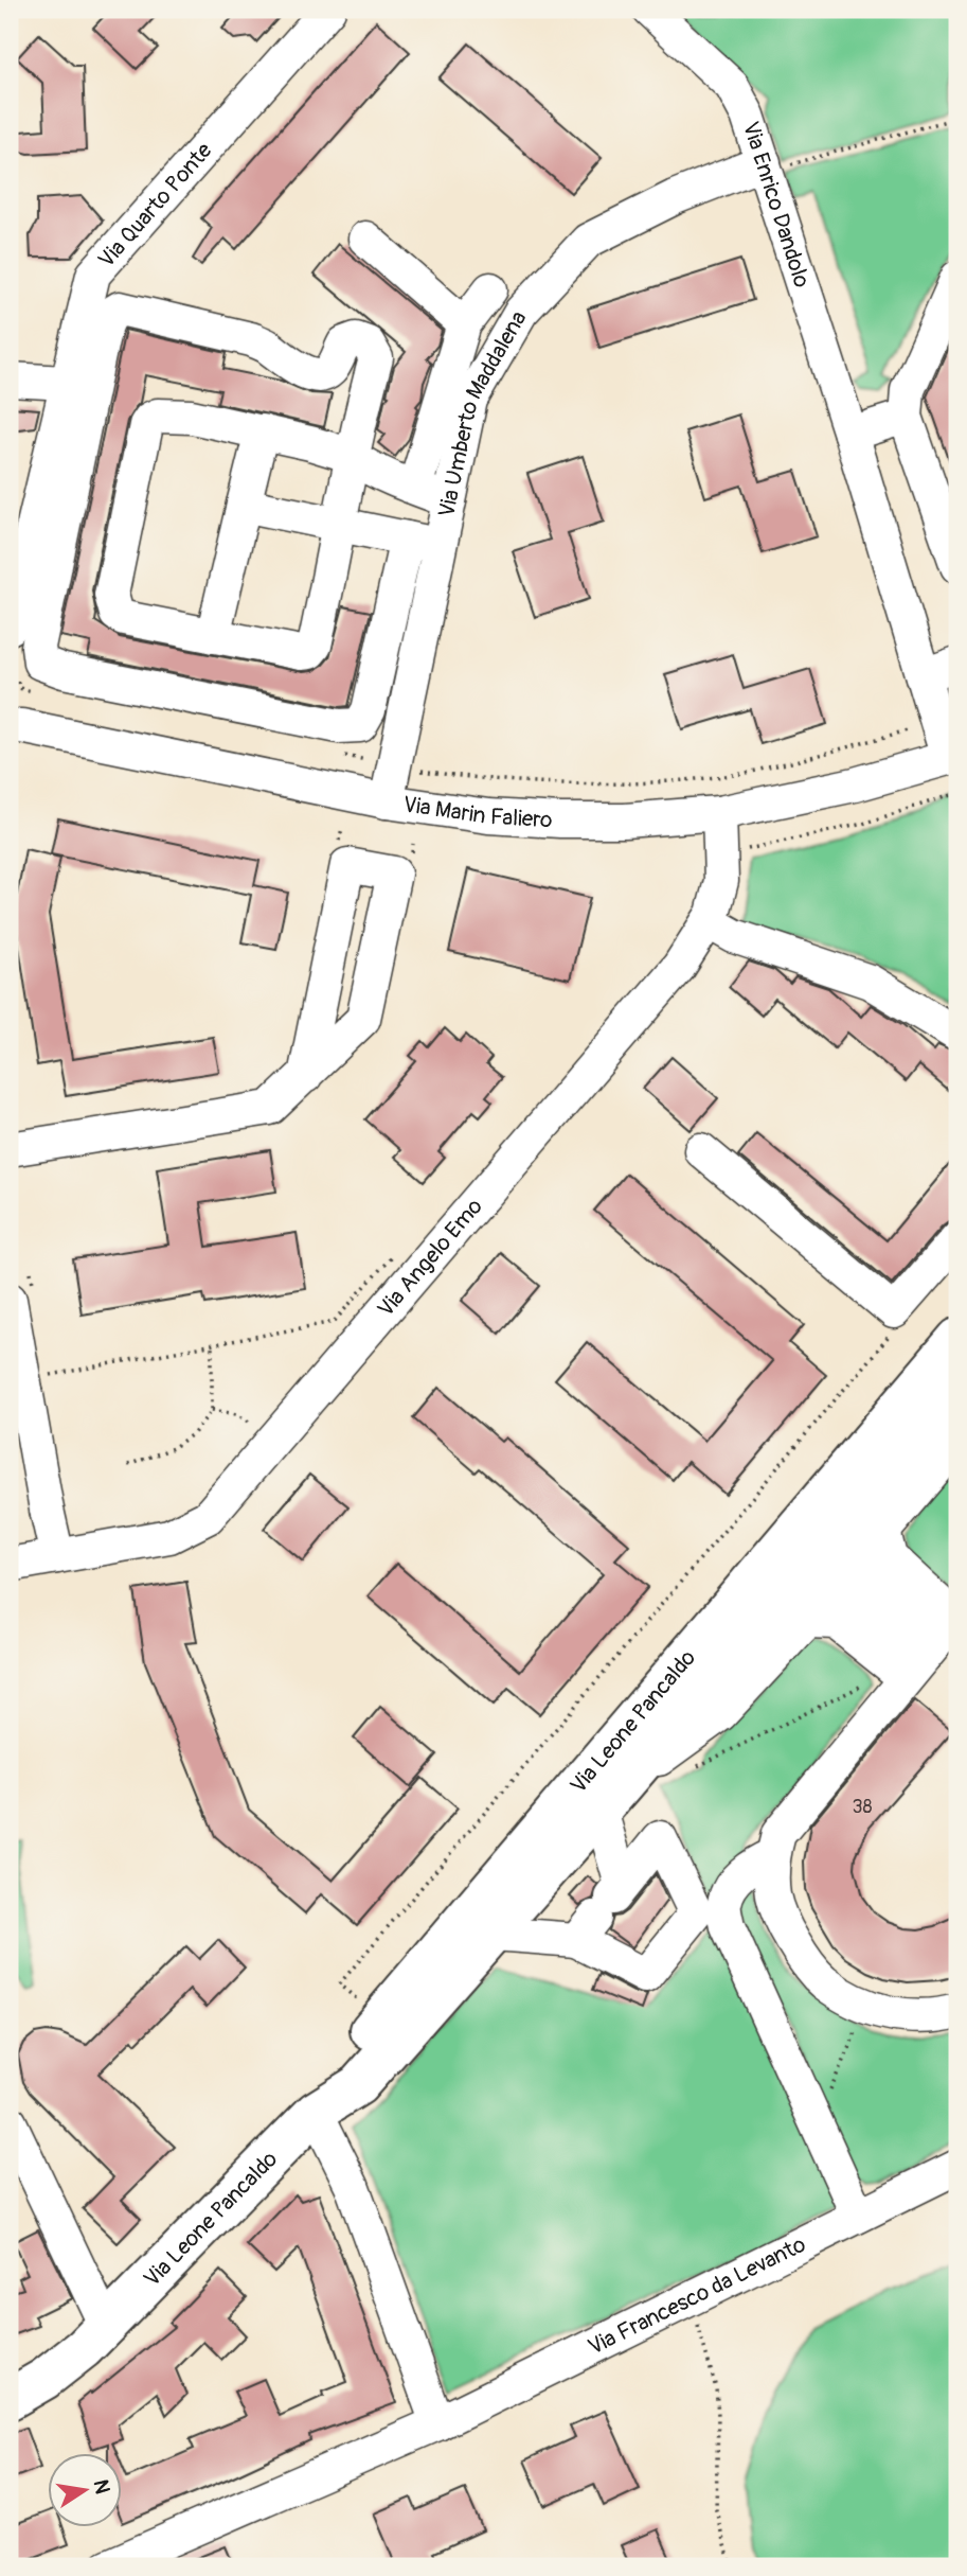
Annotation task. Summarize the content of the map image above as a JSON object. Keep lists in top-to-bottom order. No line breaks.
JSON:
{"streets":{"main road":["Via Leone Pancaldo"],"street":["Via Quarto Ponte","Via Enrico Dandolo","Via Umberto Maddalena","Via Marin Faliero","Via Angelo Emo","Via Francesco da Levanto"]},"crossings":[["Via Enrico Dandolo","Via Umberto Maddalena"],["Via Enrico Dandolo","Via Marin Faliero"],["Via Umberto Maddalena","Via Marin Faliero"],["Via Marin Faliero","Via Angelo Emo"]],"house_numbers":["38"],"north":"right"}
